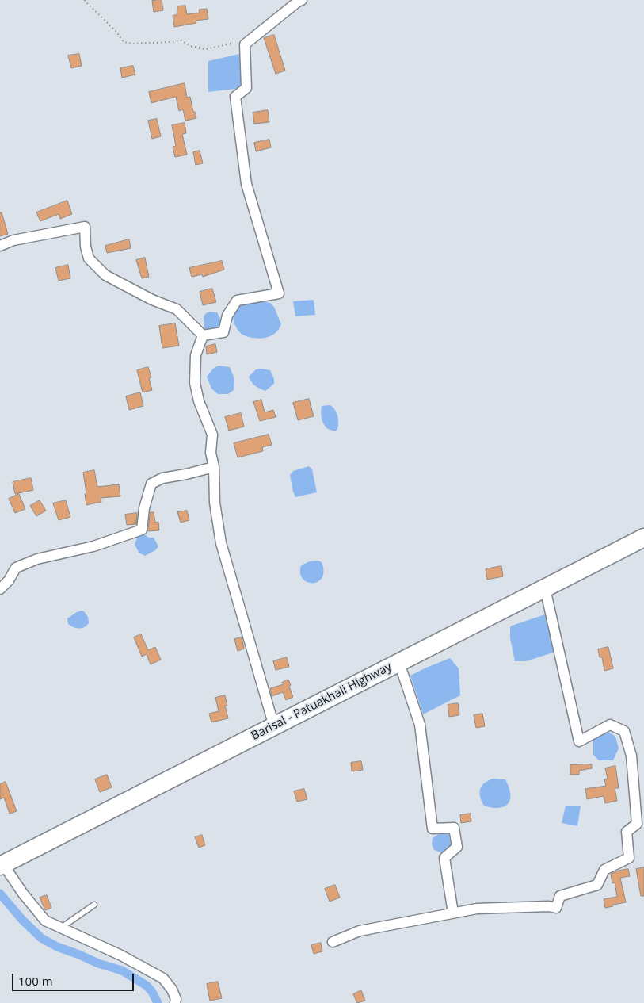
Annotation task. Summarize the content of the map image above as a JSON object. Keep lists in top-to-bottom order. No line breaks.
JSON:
{"streets":{"highway":["Barisal - Patuakhali Highway"]},"scale_bar":"100 m"}
